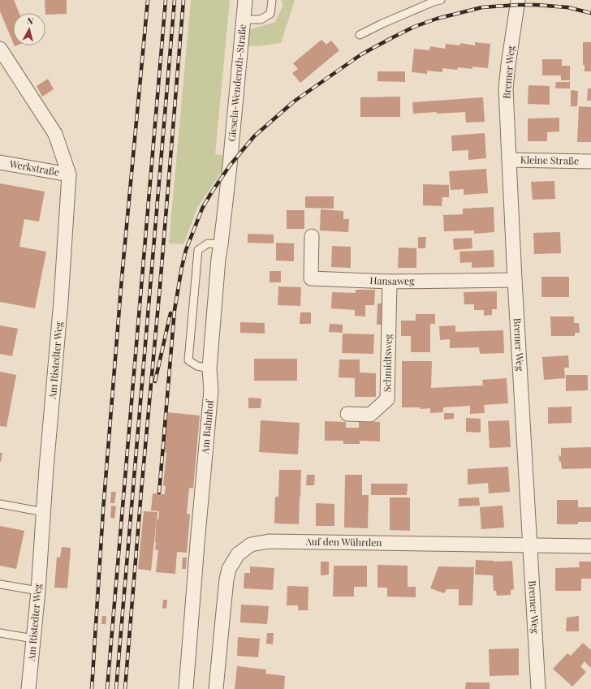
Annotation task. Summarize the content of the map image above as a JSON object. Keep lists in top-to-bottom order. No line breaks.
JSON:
{"streets":{"street":["Bremer Weg","Giesela-Wenderoth-Straße","Kleine Straße","Werkstraße","Hansaweg","Am Ristedter Weg","Schmidtsweg","Am Bahnhof","Auf den Wührden"]},"crossings":[["Bremer Weg","Kleine Straße"],["Bremer Weg","Hansaweg"],["Bremer Weg","Auf den Wührden"],["Giesela-Wenderoth-Straße","Am Bahnhof"],["Werkstraße","Am Ristedter Weg"],["Hansaweg","Schmidtsweg"]],"north":"top"}
